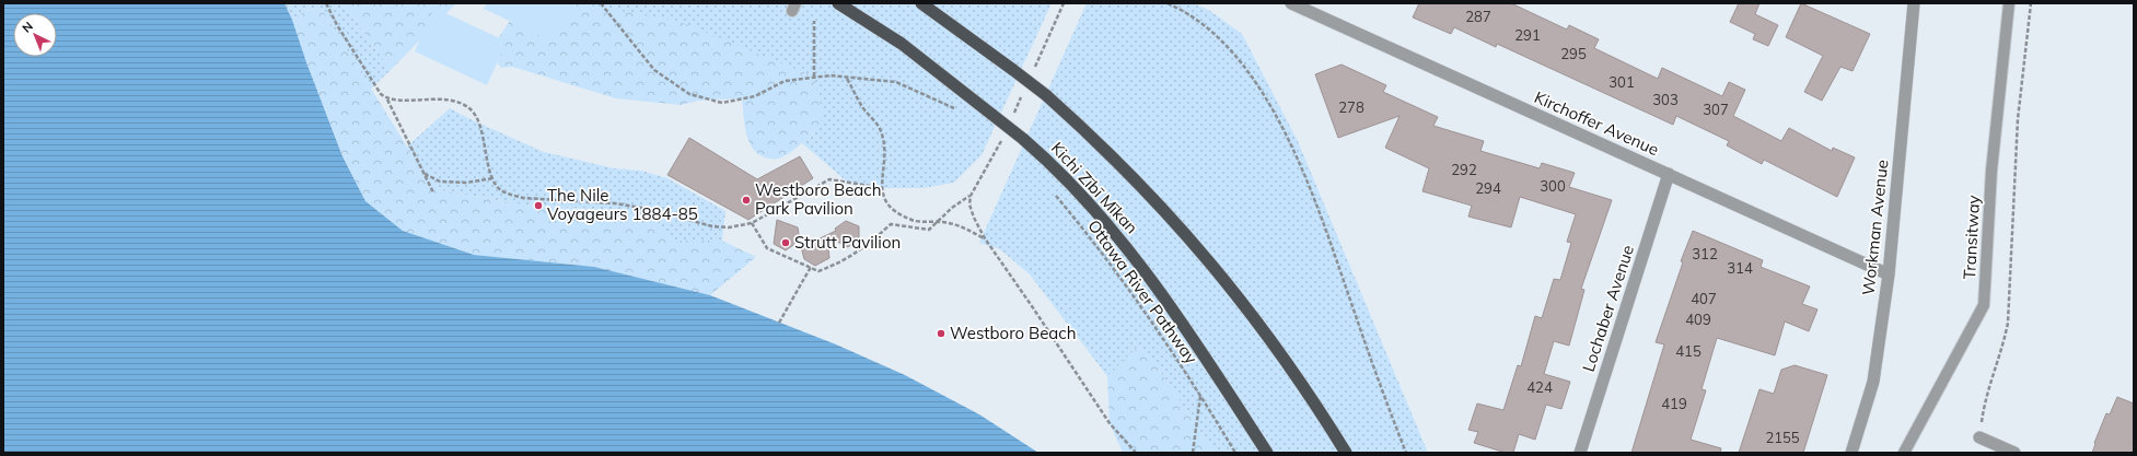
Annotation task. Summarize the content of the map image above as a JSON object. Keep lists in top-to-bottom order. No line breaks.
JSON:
{"streets":{"highway":["Kichi Zībī Mīkan"],"street":["Kirchoffer Avenue","Workman Avenue","Lochaber Avenue"],"lane":["Transitway"],"path":["Ottawa River Pathway"]},"crossings":[["Kirchoffer Avenue","Workman Avenue"],["Kirchoffer Avenue","Lochaber Avenue"]],"places":["Westboro Beach Park Pavilion","The Nile Voyageurs 1884-85","Strutt Pavilion","Westboro Beach"],"house_numbers":["287","291","295","301","303","278","307","292","300","294","312","314","407","409","415","424","419","2155"],"north":"top left"}
